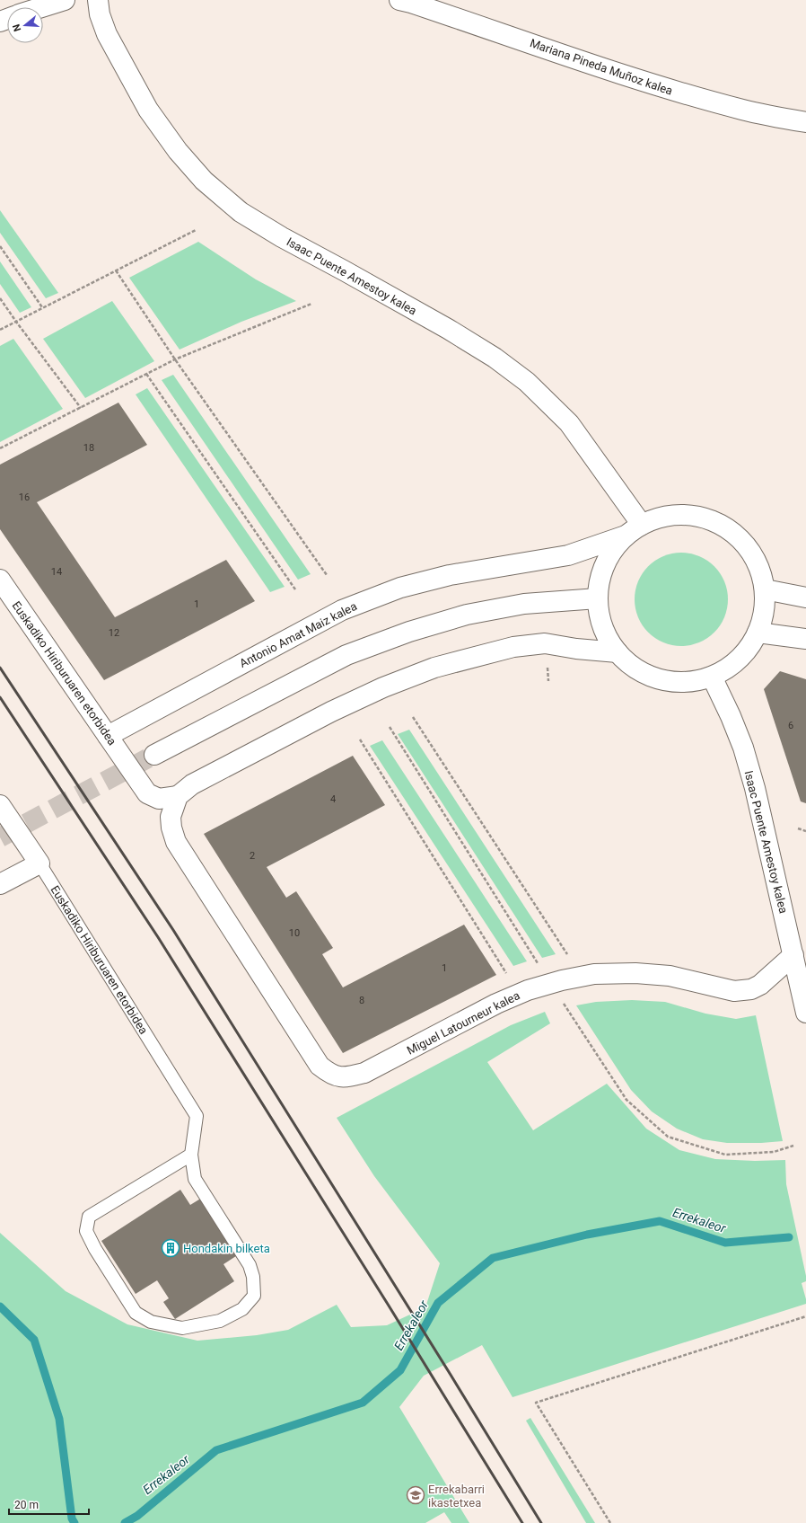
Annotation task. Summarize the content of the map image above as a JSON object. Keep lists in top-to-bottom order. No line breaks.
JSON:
{"streets":{"street":["Mariana Pineda Muñoz kalea","Isaac Puente Amestoy kalea","Antonio Amat Maiz kalea","Euskadiko Hiriburuaren etorbidea","Miguel Latourneur kalea"]},"crossings":[["Isaac Puente Amestoy kalea","Miguel Latourneur kalea"],["Antonio Amat Maiz kalea","Euskadiko Hiriburuaren etorbidea"],["Euskadiko Hiriburuaren etorbidea","Miguel Latourneur kalea"]],"water":["Errekaleor"],"places":{"building":["Hondakin bilketa"],"school or university":["Errekabarri ikastetxea"]},"house_numbers":["18","16","14","1","12","6","4","2","10","1","8"],"scale_bar":"20 m","north":"left"}
